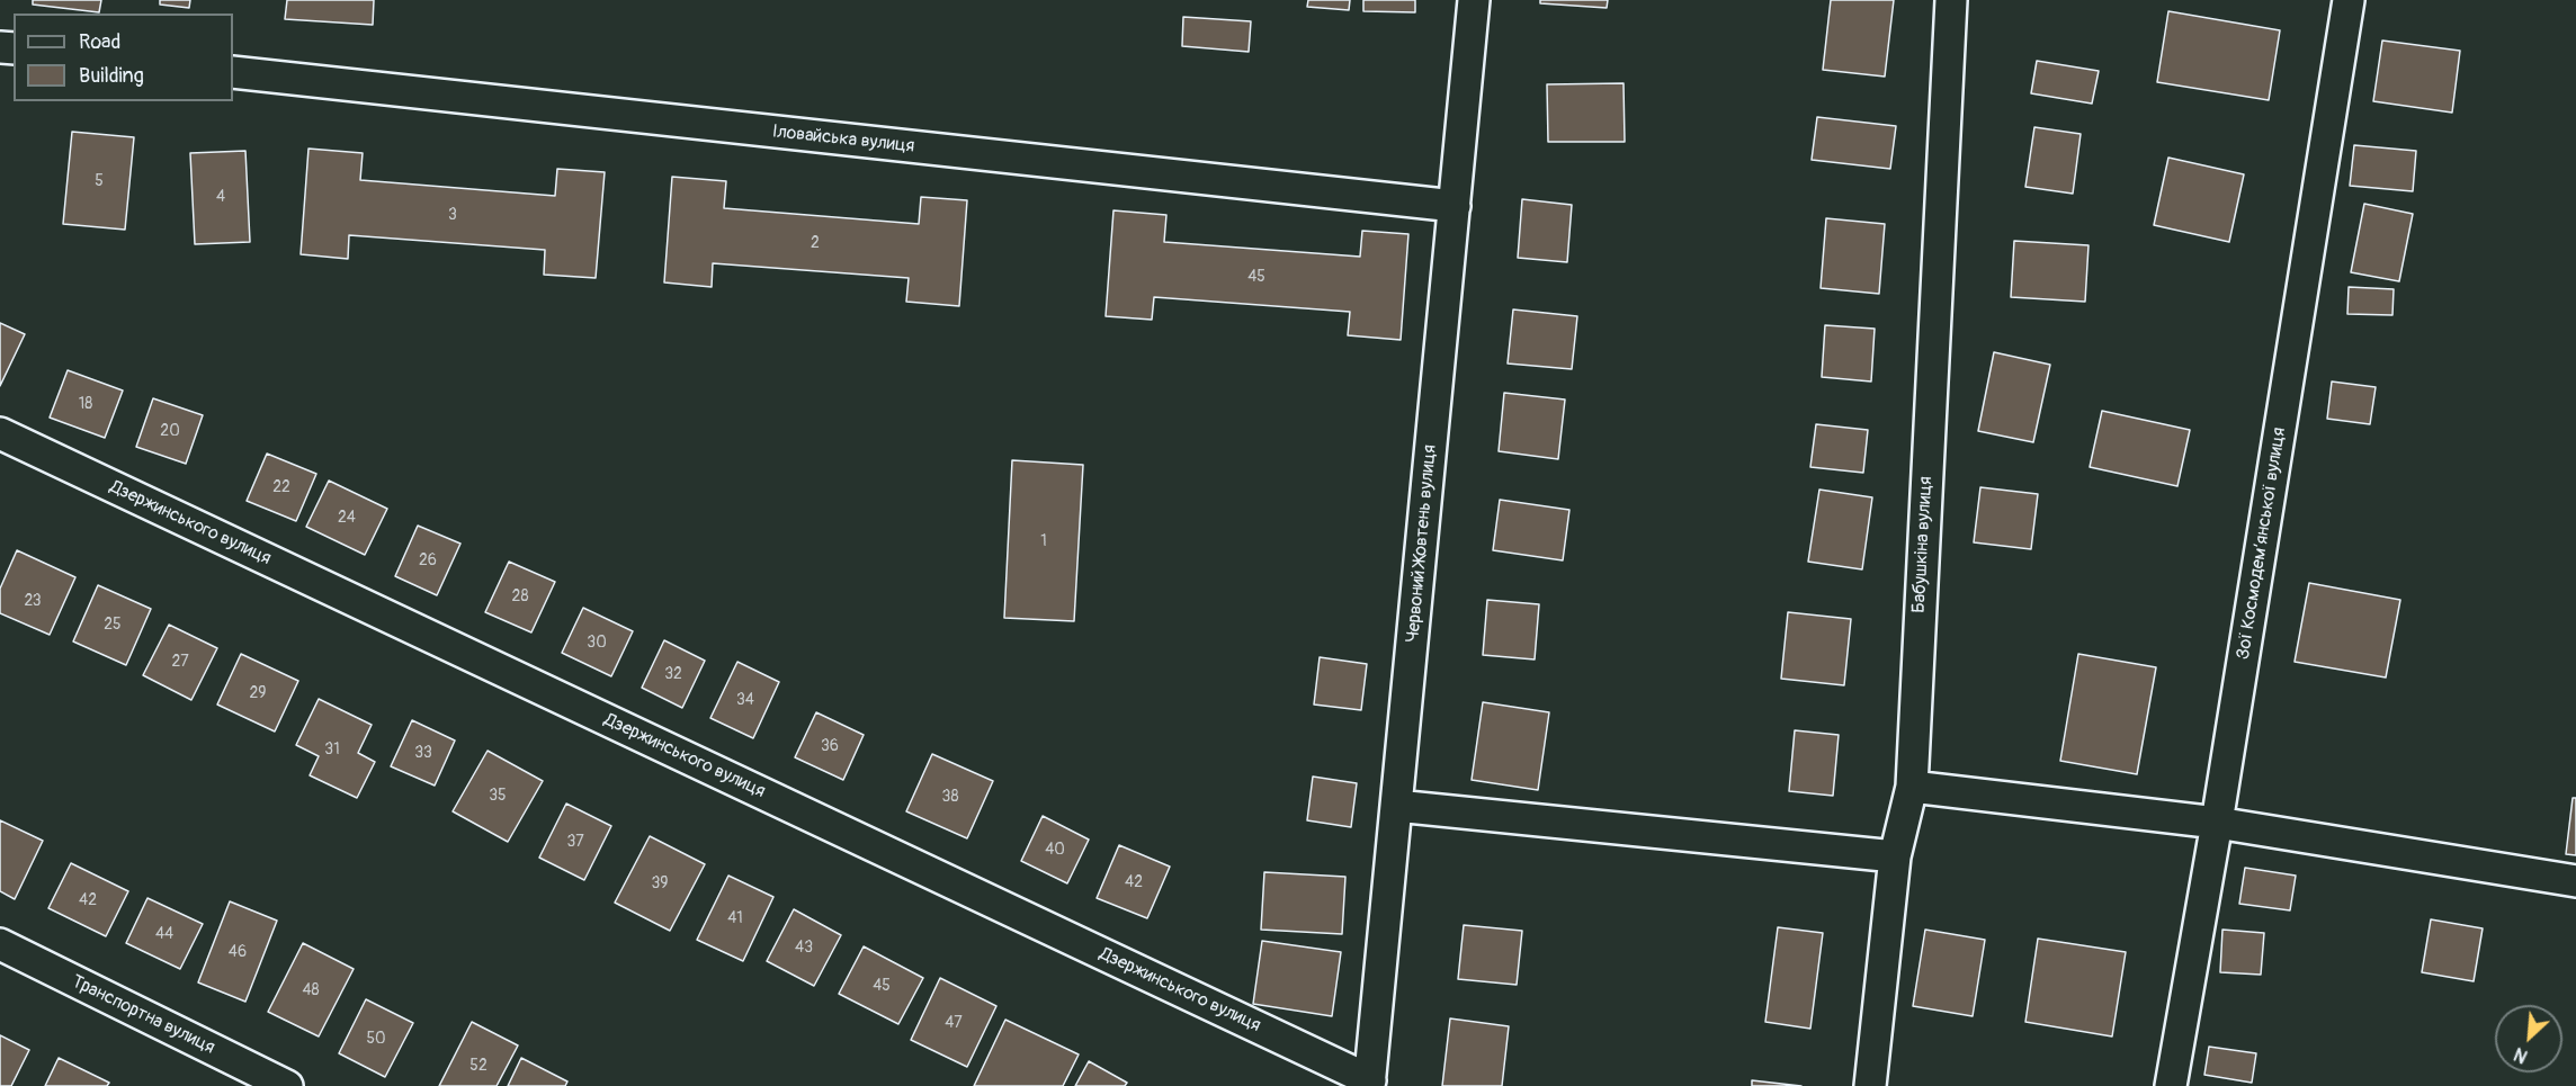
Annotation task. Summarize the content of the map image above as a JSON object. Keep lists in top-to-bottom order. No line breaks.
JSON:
{"streets":{"street":["Іловайська вулиця","Дзержинського вулиця","Червоний Жовтень вулиця","Зої Космодем’янської вулиця","Бабушкіна вулиця","Транспортна вулиця"]},"crossings":[["Іловайська вулиця","Червоний Жовтень вулиця"],["Дзержинського вулиця","Червоний Жовтень вулиця"]],"house_numbers":["5","4","3","2","45","18","20","22","24","1","26","28","23","25","30","27","32","29","34","36","31","33","35","38","37","40","42","39","42","41","44","43","46","45","48","47","50","52"],"legend":["Road","Building"],"north":"bottom left"}
